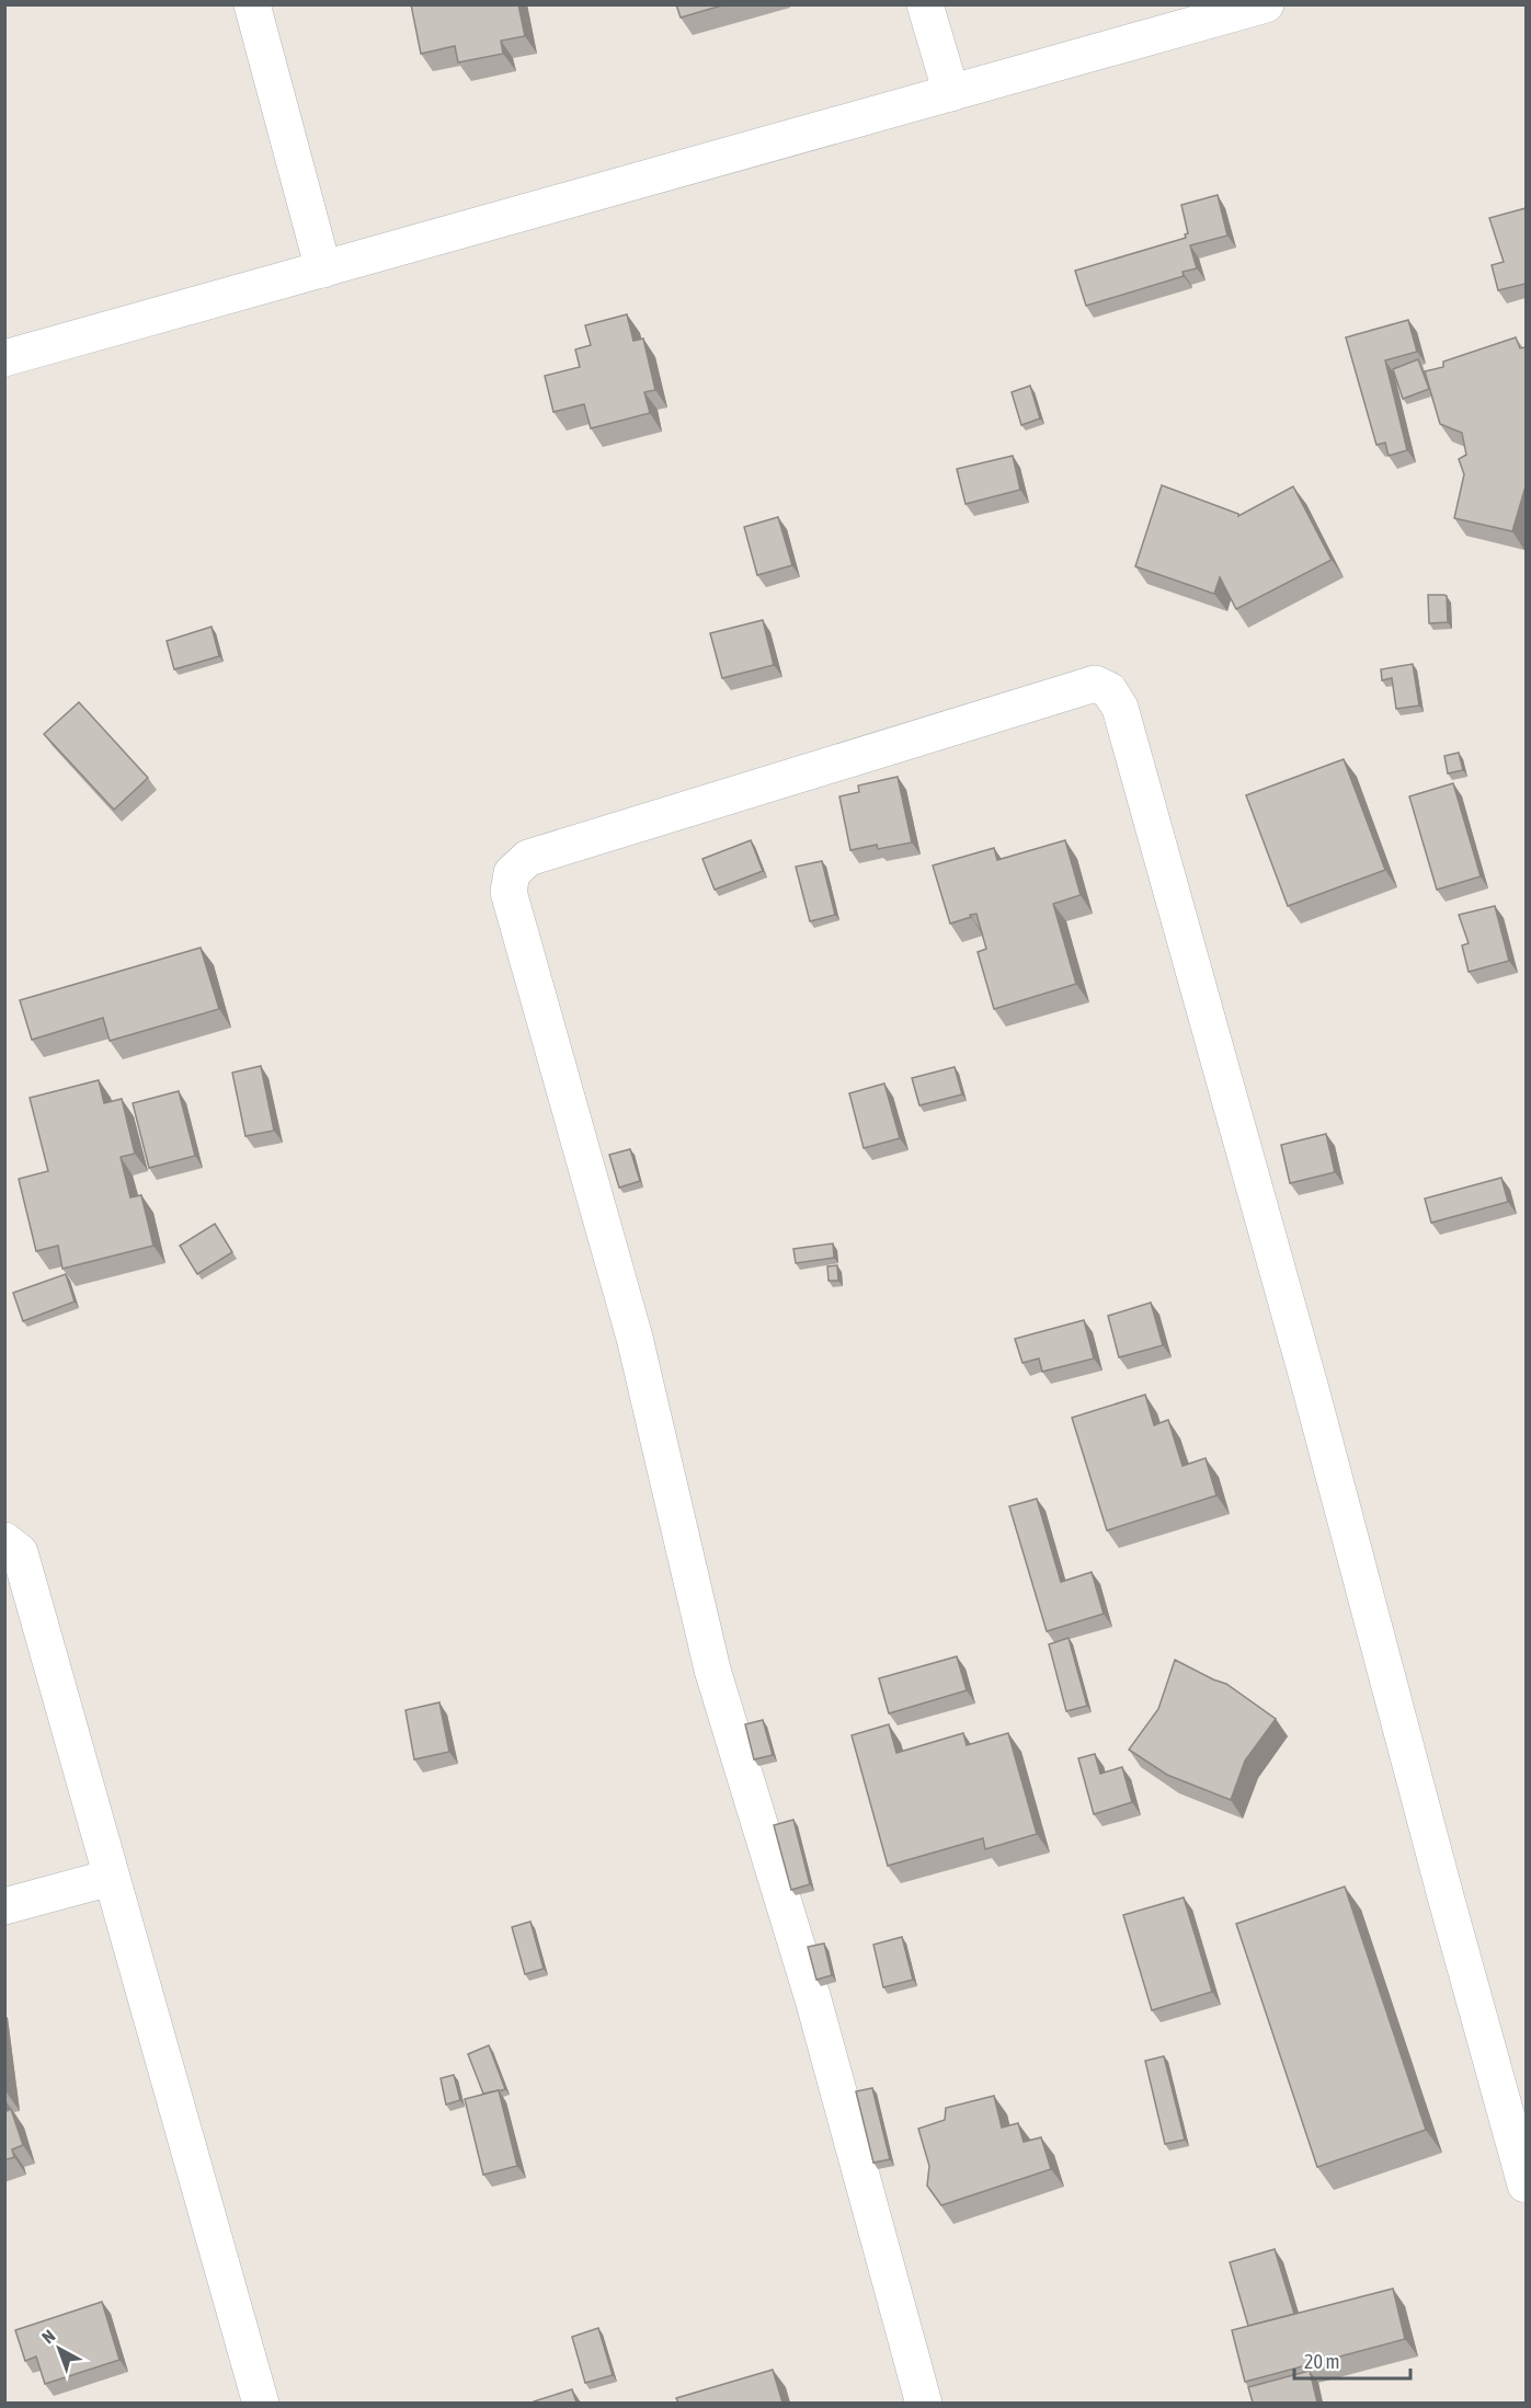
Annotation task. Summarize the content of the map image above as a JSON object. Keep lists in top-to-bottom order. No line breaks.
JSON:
{"scale_bar":"20 m","north":"top left"}
